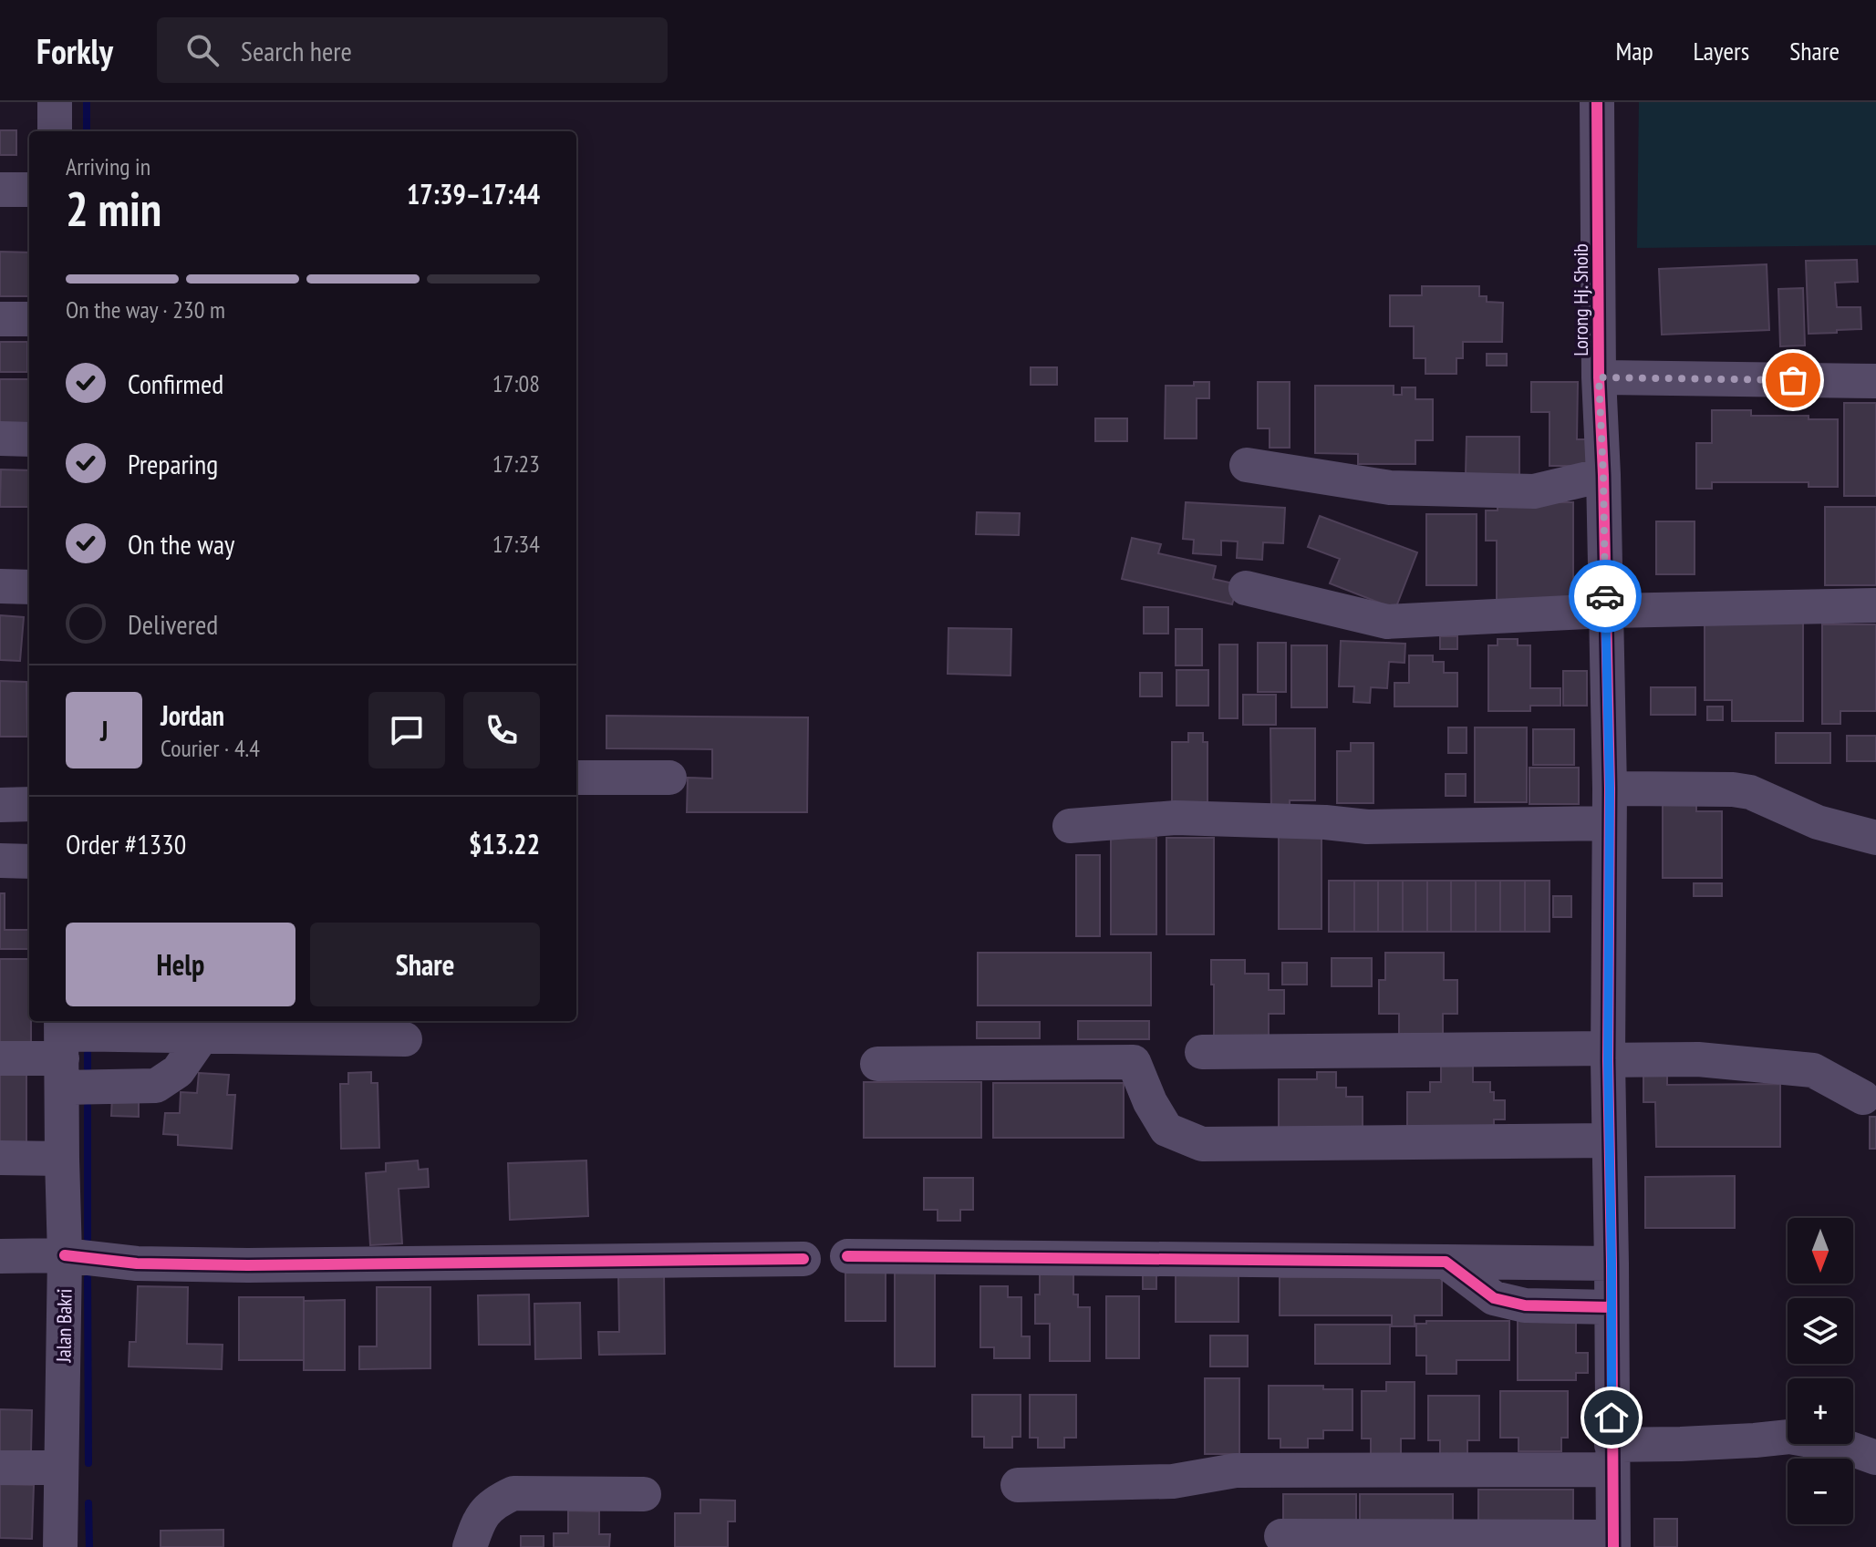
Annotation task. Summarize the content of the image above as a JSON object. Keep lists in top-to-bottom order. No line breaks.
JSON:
{"streets":{"street":["Lorong Hj. Shoib","Jalan Bakri"]},"north":"bottom","page":{"header":"Forkly","search":"Search here","nav":["Map","Layers","Share"],"heading":["2 min","Arriving in","17:39–17:44"],"panel":["Jordan","Courier · 4.4","Order #1330","$13.22"],"bar":"On the way · 230 m","list":[["Confirmed","17:08"],["Preparing","17:23"],["On the way","17:34"],"Delivered"],"round":"J","buttons":["Help","Share"],"map_buttons":["+","−"]}}
